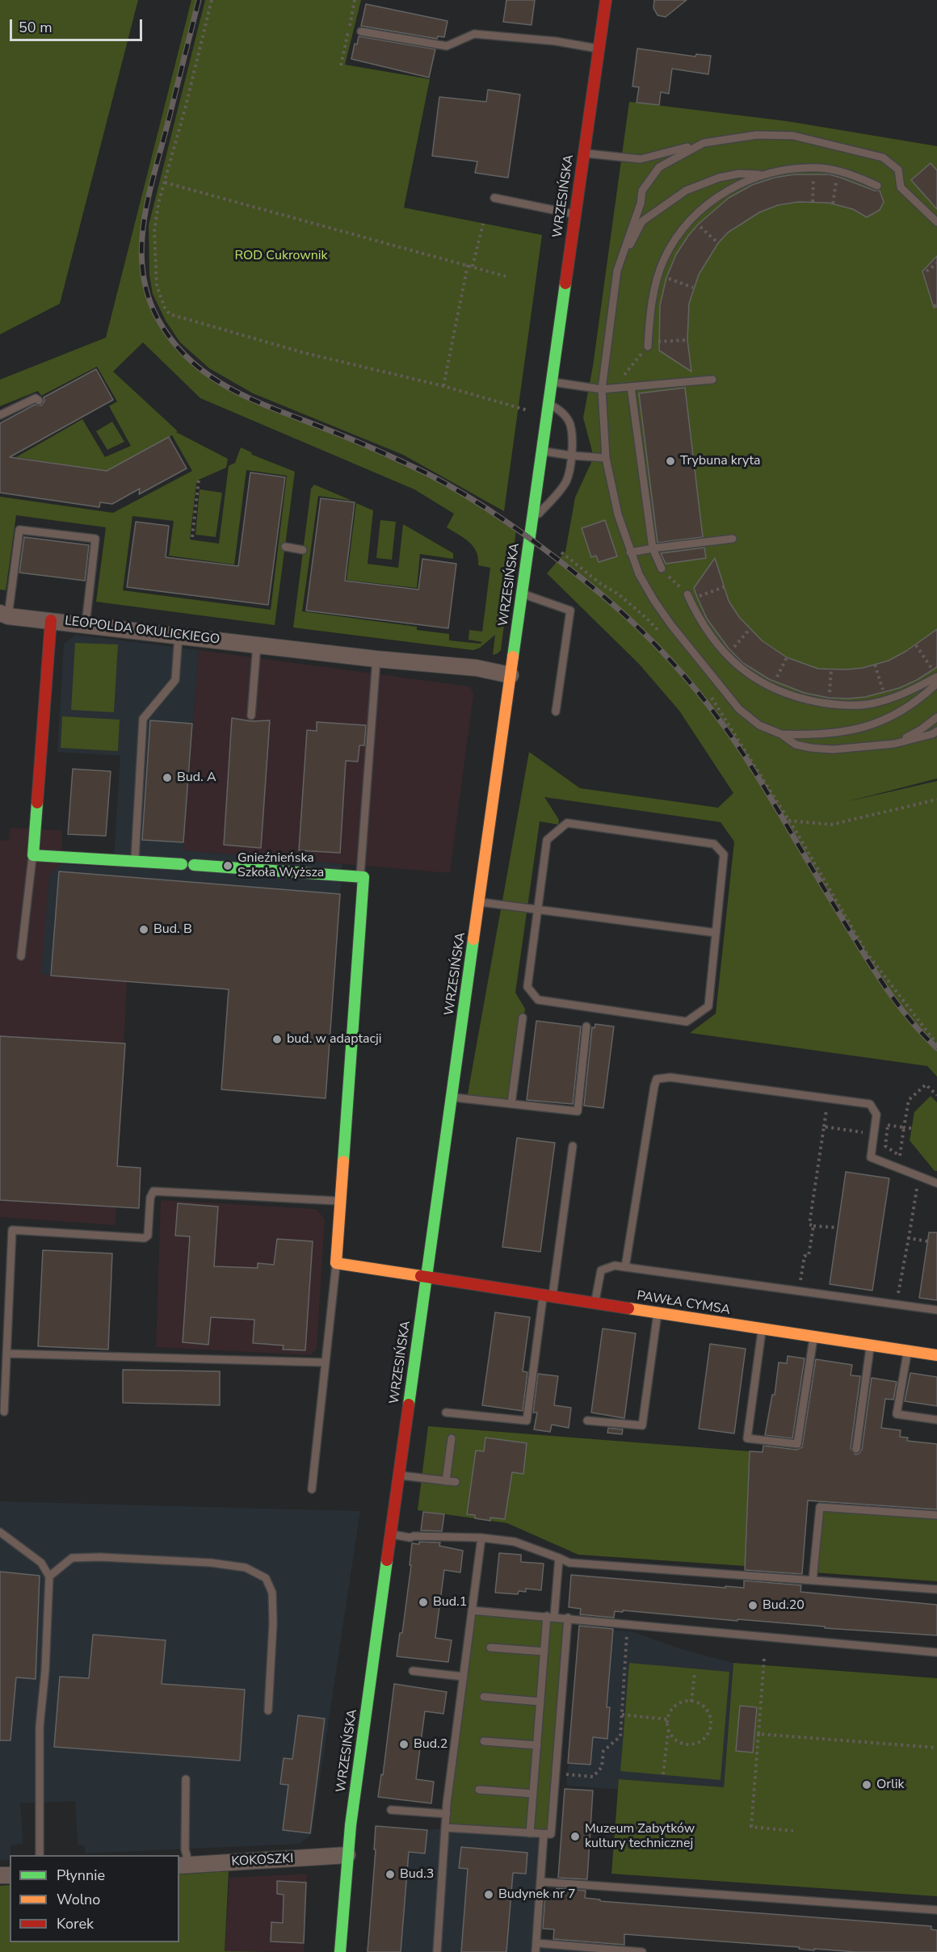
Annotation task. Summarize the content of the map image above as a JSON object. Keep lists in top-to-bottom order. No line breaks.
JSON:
{"streets":{"street":["WRZESIŃSKA","LEOPOLDA OKULICKIEGO","PAWŁA CYMSA","KOKOSZKI"]},"crossings":[["WRZESIŃSKA","LEOPOLDA OKULICKIEGO"],["WRZESIŃSKA","PAWŁA CYMSA"],["WRZESIŃSKA","KOKOSZKI"]],"parks":["ROD Cukrownik"],"places":["Trybuna kryta","Bud. A","Gnieźnieńska Szkoła Wyższa","Bud. B","bud. w adaptacji","Bud.1","Bud.20","Bud.2","Orlik","Muzeum Zabytków kultury technicznej","Bud.3","Budynek nr 7"],"legend":["Płynnie","Wolno","Korek"],"scale_bar":"50 m"}
